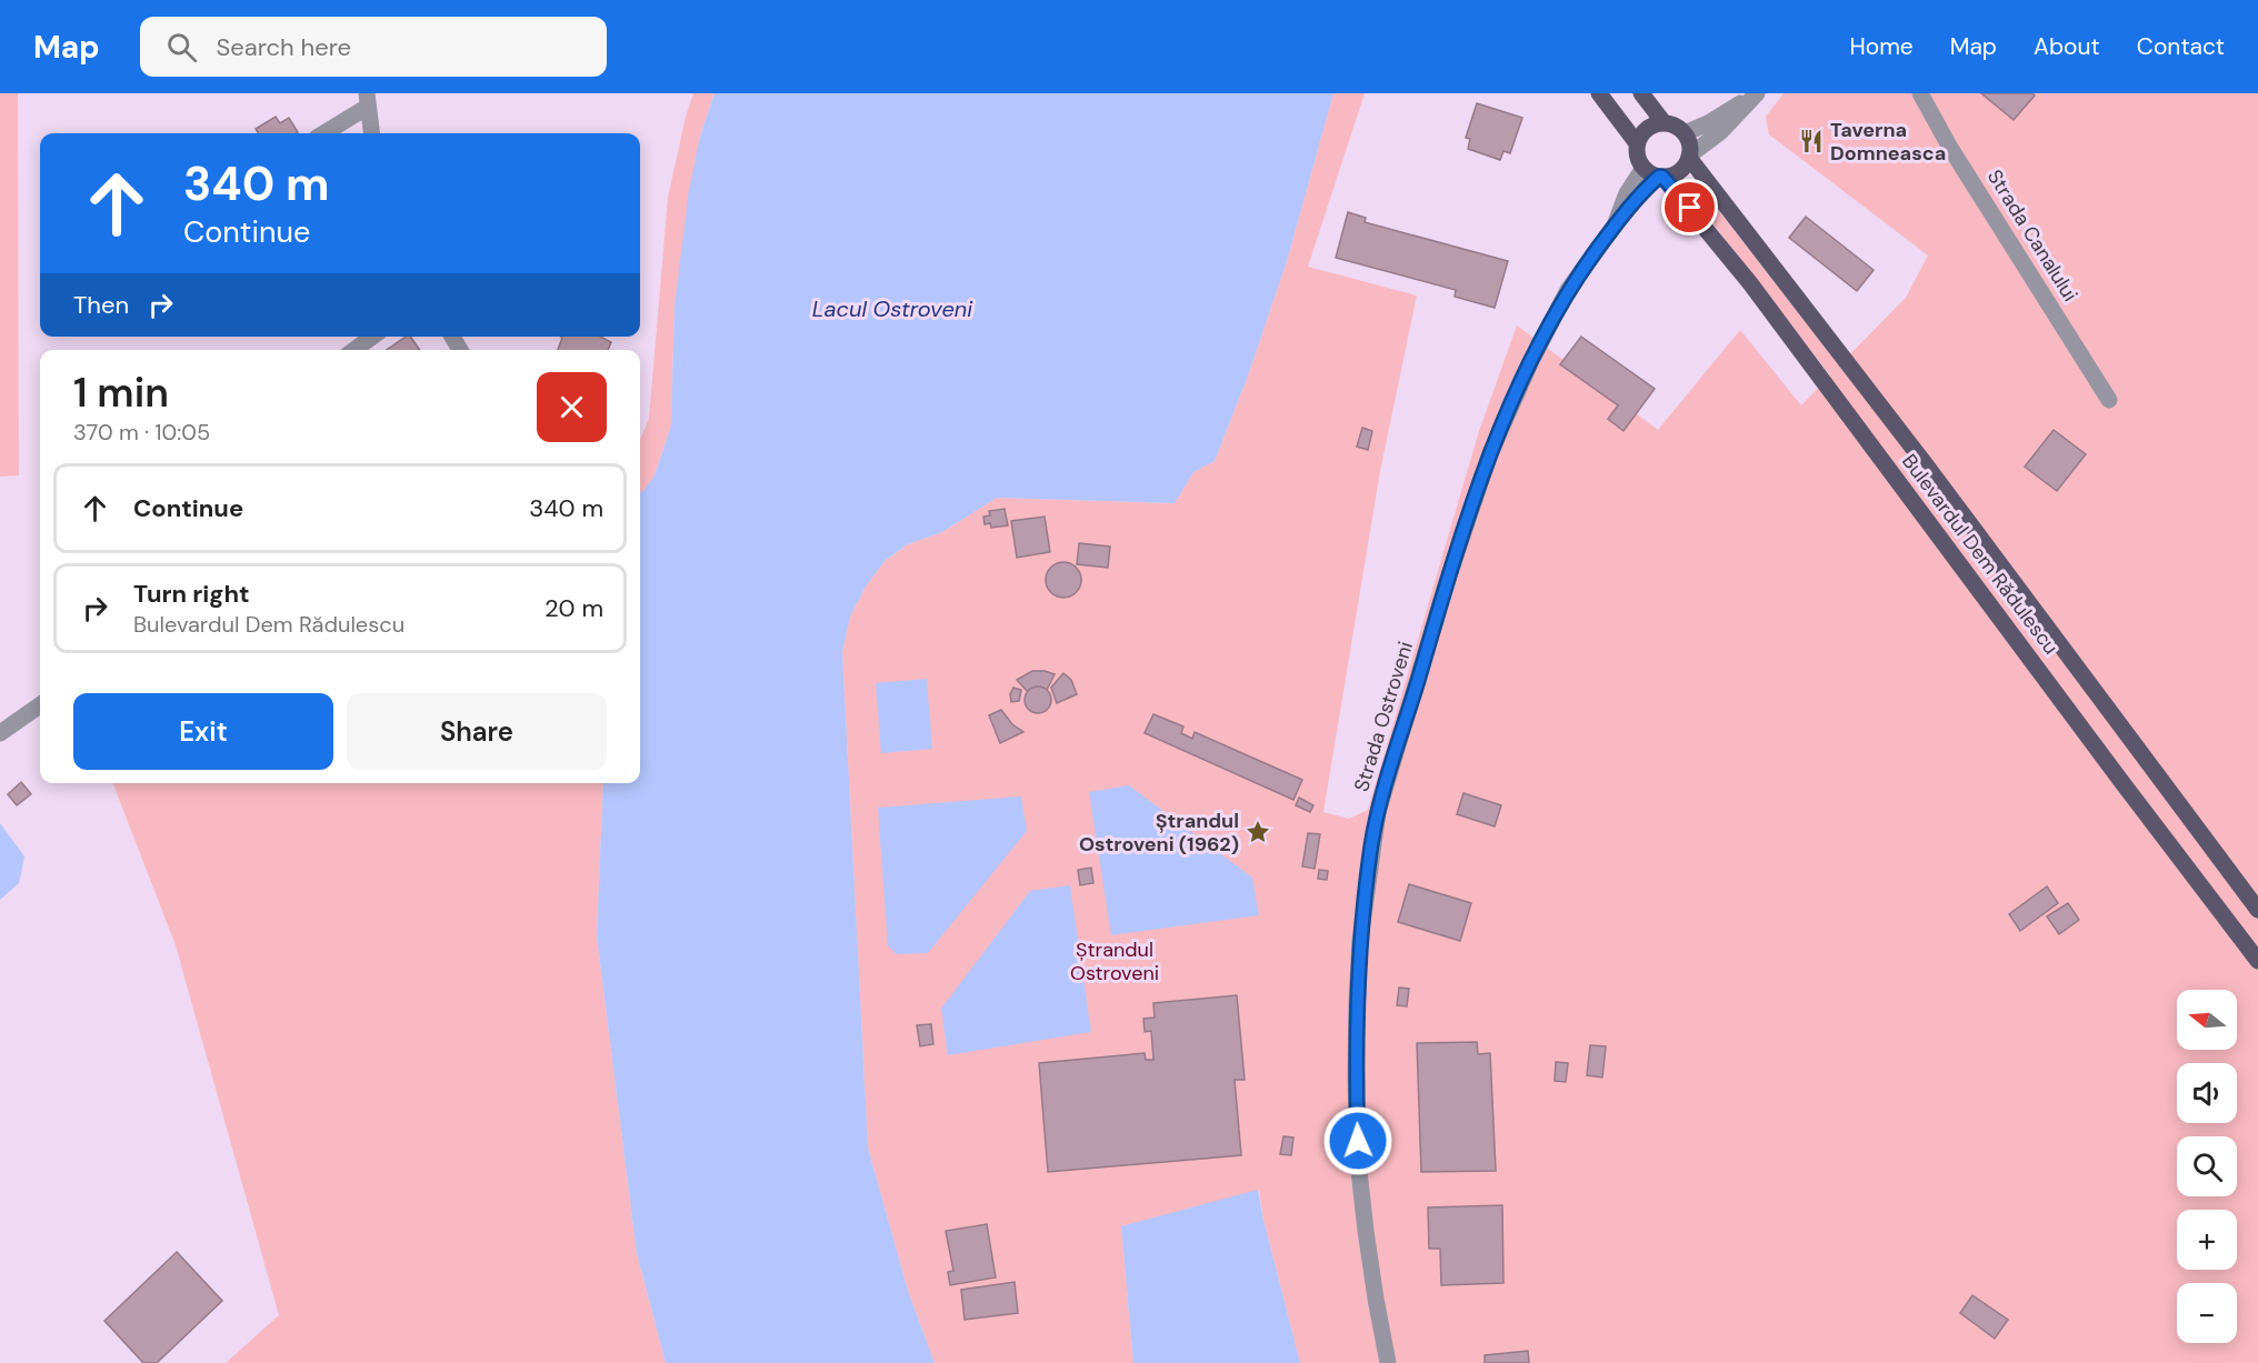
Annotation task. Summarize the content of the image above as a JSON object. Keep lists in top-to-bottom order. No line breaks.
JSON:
{"streets":{"main road":["Bulevardul Dem Rădulescu"],"street":["Strada Canalului","Strada Ostroveni"]},"crossings":[["Bulevardul Dem Rădulescu","Strada Ostroveni"]],"water":["Lacul Ostroveni"],"parks":["Ștrandul Ostroveni"],"places":{"restaurant":["Taverna Domneasca"],"place":["Ștrandul Ostroveni (1962)"]},"north":"left","page":{"header":"Map","search":"Search here","nav":["Home","Map","About","Contact"],"turn":["340 m","Continue"],"then":"Then","heading":["1 min","370 m · 10:05"],"list":[{"name":"Continue","value":"340 m"},{"name":"Turn right","note":"Bulevardul Dem Rădulescu","value":"20 m"}],"buttons":["Exit","Share"],"map_buttons":["+","−"]}}
